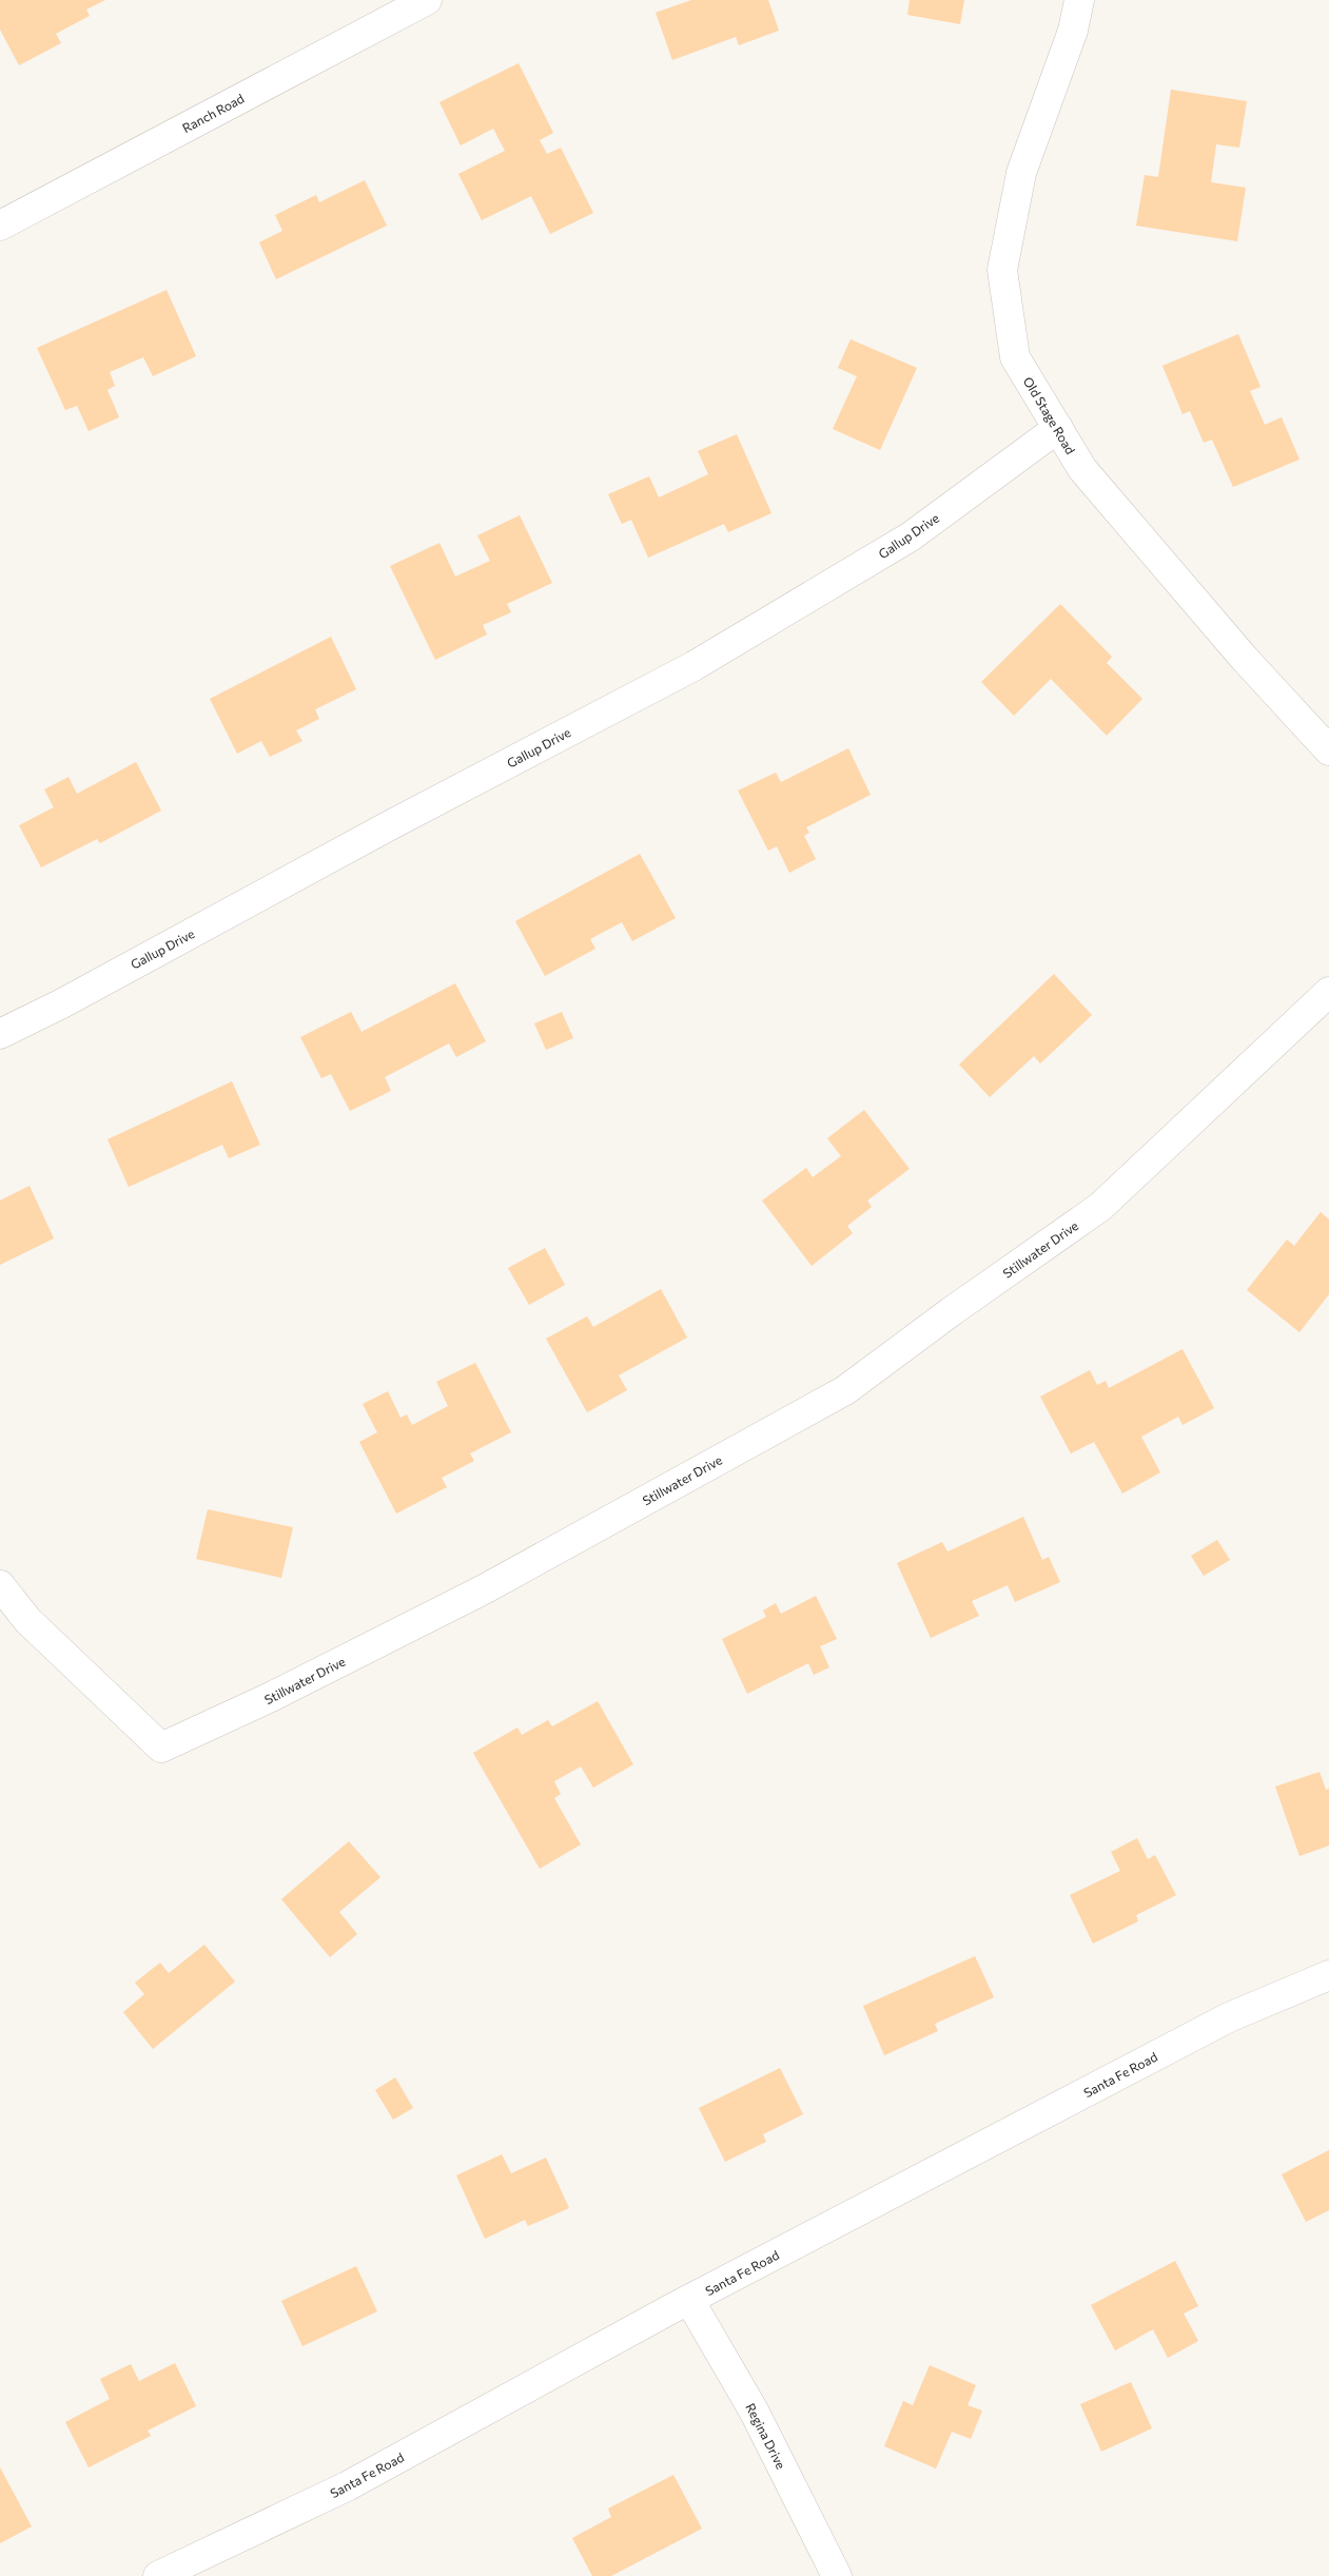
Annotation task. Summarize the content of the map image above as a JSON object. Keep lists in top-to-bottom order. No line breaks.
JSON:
{"streets":{"street":["Ranch Road","Old Stage Road","Gallup Drive","Stillwater Drive","Santa Fe Road","Regina Drive"]},"crossings":[["Old Stage Road","Gallup Drive"],["Santa Fe Road","Regina Drive"]]}
